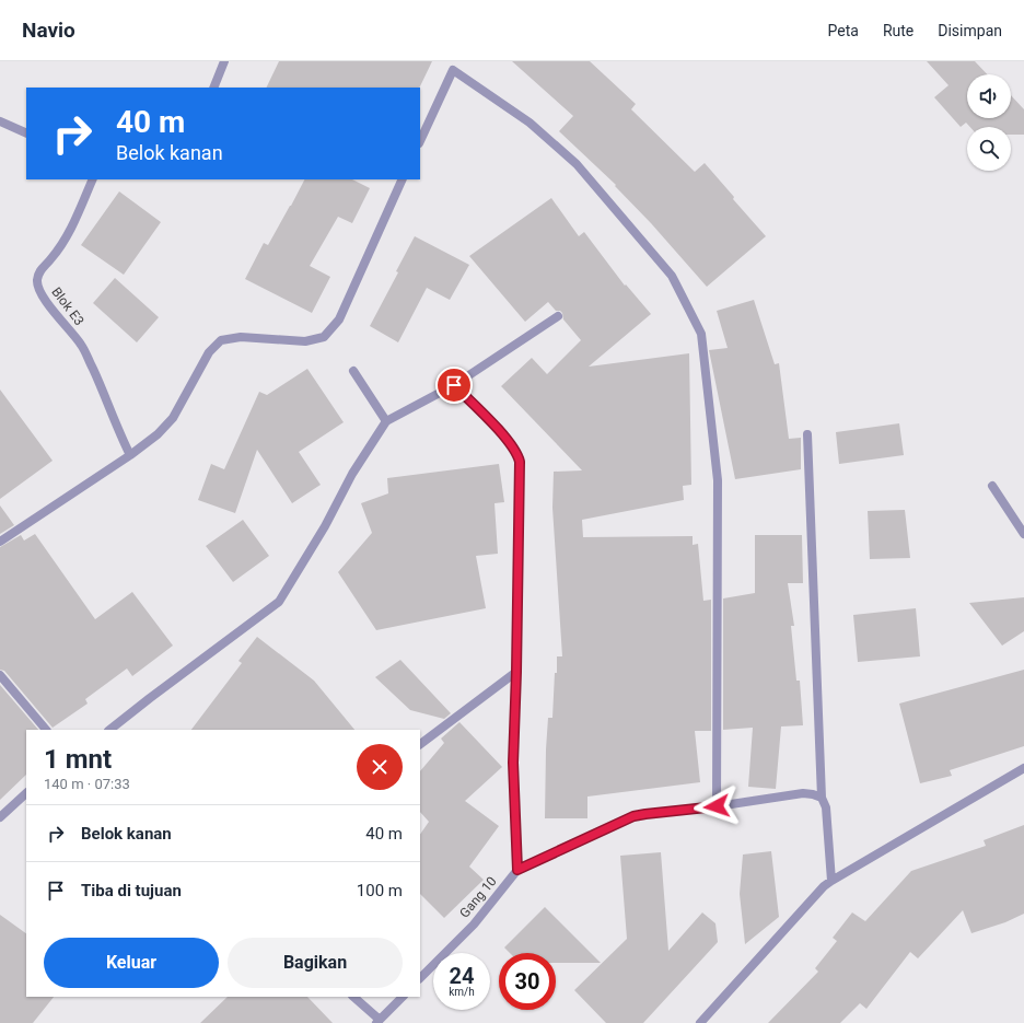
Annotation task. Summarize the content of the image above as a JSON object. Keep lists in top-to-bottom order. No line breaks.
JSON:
{"streets":{"street":["Blok E3","Gang 10"]},"page":{"header":"Navio","nav":["Peta","Rute","Disimpan"],"turn":["40 m","Belok kanan"],"heading":["1 mnt","140 m · 07:33"],"list":[{"name":"Belok kanan","value":"40 m"},{"name":"Tiba di tujuan","value":"100 m"}],"buttons":["Keluar","Bagikan"],"speed":"24 km/h","limit":"30"}}
